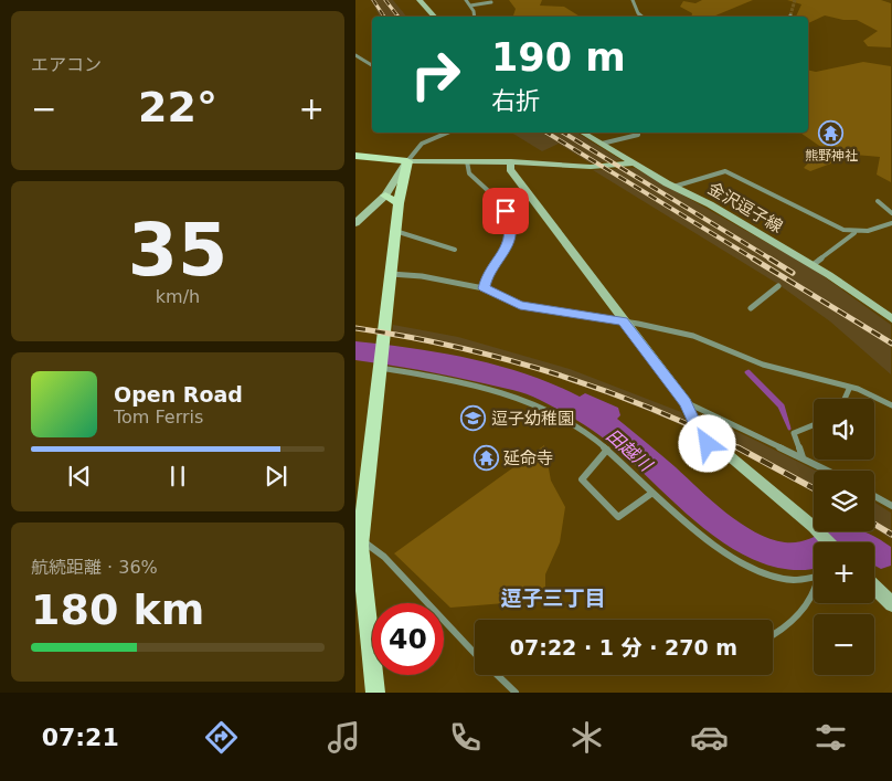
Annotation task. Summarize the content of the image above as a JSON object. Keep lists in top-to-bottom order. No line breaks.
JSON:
{"streets":{"street":["金沢逗子線"]},"districts":["逗子三丁目"],"water":["田越川"],"places":{"temple":["熊野神社","延命寺"],"school or university":["逗子幼稚園"]},"page":{"tile":["エアコン",["35","km/h"],["航続距離 · 36%","180 km"]],"turn":["190 m","右折"],"heat":["−","22°","+"],"song":["Open Road","Tom Ferris"],"map_buttons":["+","−"],"limit":"40","trip":"07:22 · 1 分 · 270 m","tabs":"07:21"}}
